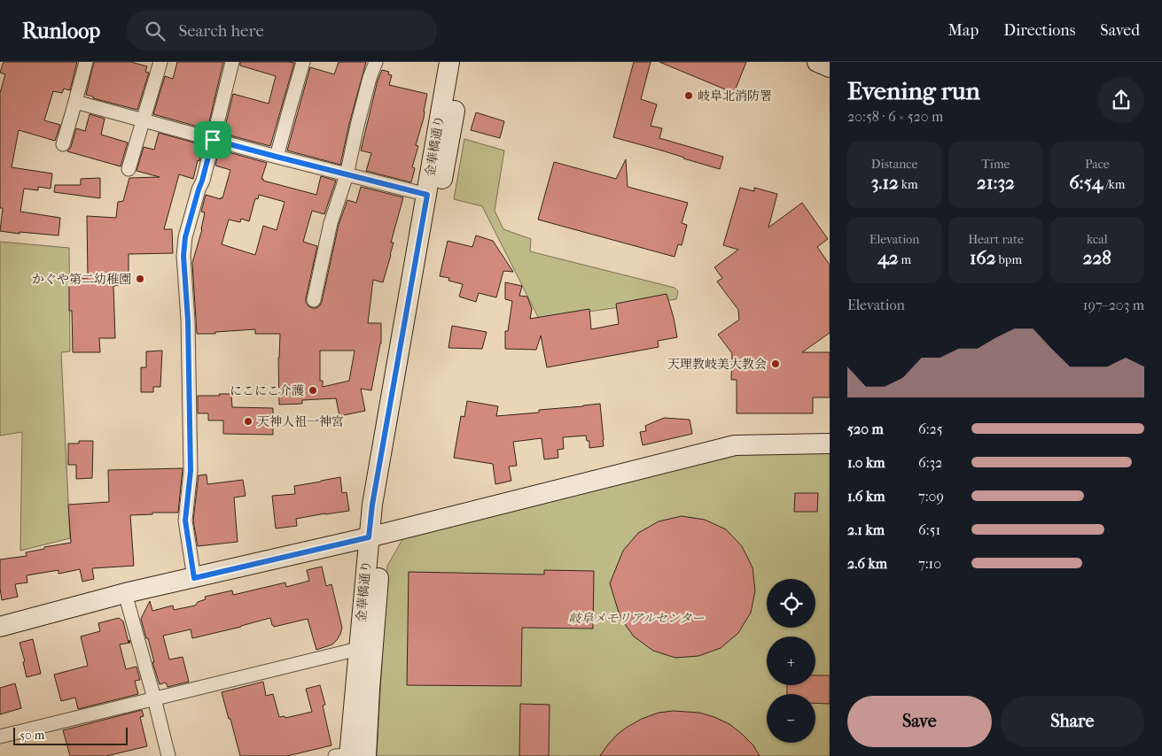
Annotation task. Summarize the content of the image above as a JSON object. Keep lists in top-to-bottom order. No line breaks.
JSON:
{"streets":{"street":["金華橋通り"]},"parks":["岐阜メモリアルセンター"],"places":["岐阜北消防署","かぐや第二幼稚園","天理教岐美大教会","にこにこ介護","天神人祖一神宮"],"scale_bar":"50 m","page":{"header":"Runloop","search":"Search here","nav":["Map","Directions","Saved"],"heading":["Evening run","20:58 · 6 × 520 m"],"stats":[["Distance","3.12 km"],["Time","21:32"],["Pace","6:54 /km"],["Elevation","42 m"],["Heart rate","162 bpm"],["kcal","228"]],"chart":["Elevation","197–203 m"],"list":[{"name":"520 m","note":"6:25"},{"name":"1.0 km","note":"6:32"},{"name":"1.6 km","note":"7:09"},{"name":"2.1 km","note":"6:51"},{"name":"2.6 km","note":"7:10"}],"map_buttons":["+","−"],"buttons":["Save","Share"],"scale":"50 m"}}
